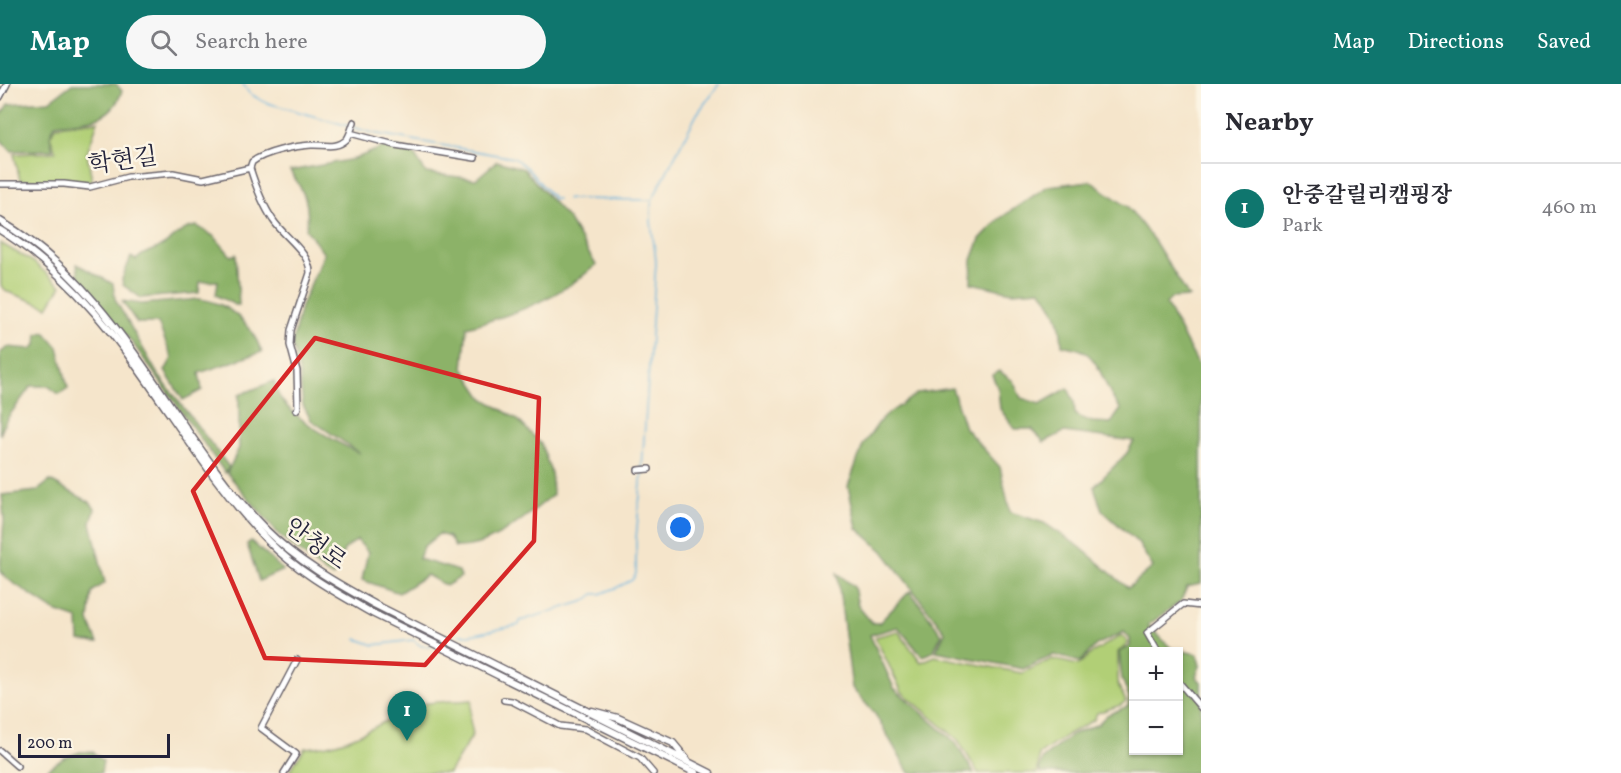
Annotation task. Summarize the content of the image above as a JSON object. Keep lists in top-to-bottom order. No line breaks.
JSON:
{"streets":{"street":["학현길","안청로"]},"scale_bar":"200 m","page":{"header":"Map","search":"Search here","nav":["Map","Directions","Saved"],"heading":"Nearby","list":[{"mark":"1","name":"안중갈릴리캠핑장","note":"Park","value":"460 m"}],"map_buttons":["+","−"],"pins":"1","scale":"200 m"}}
